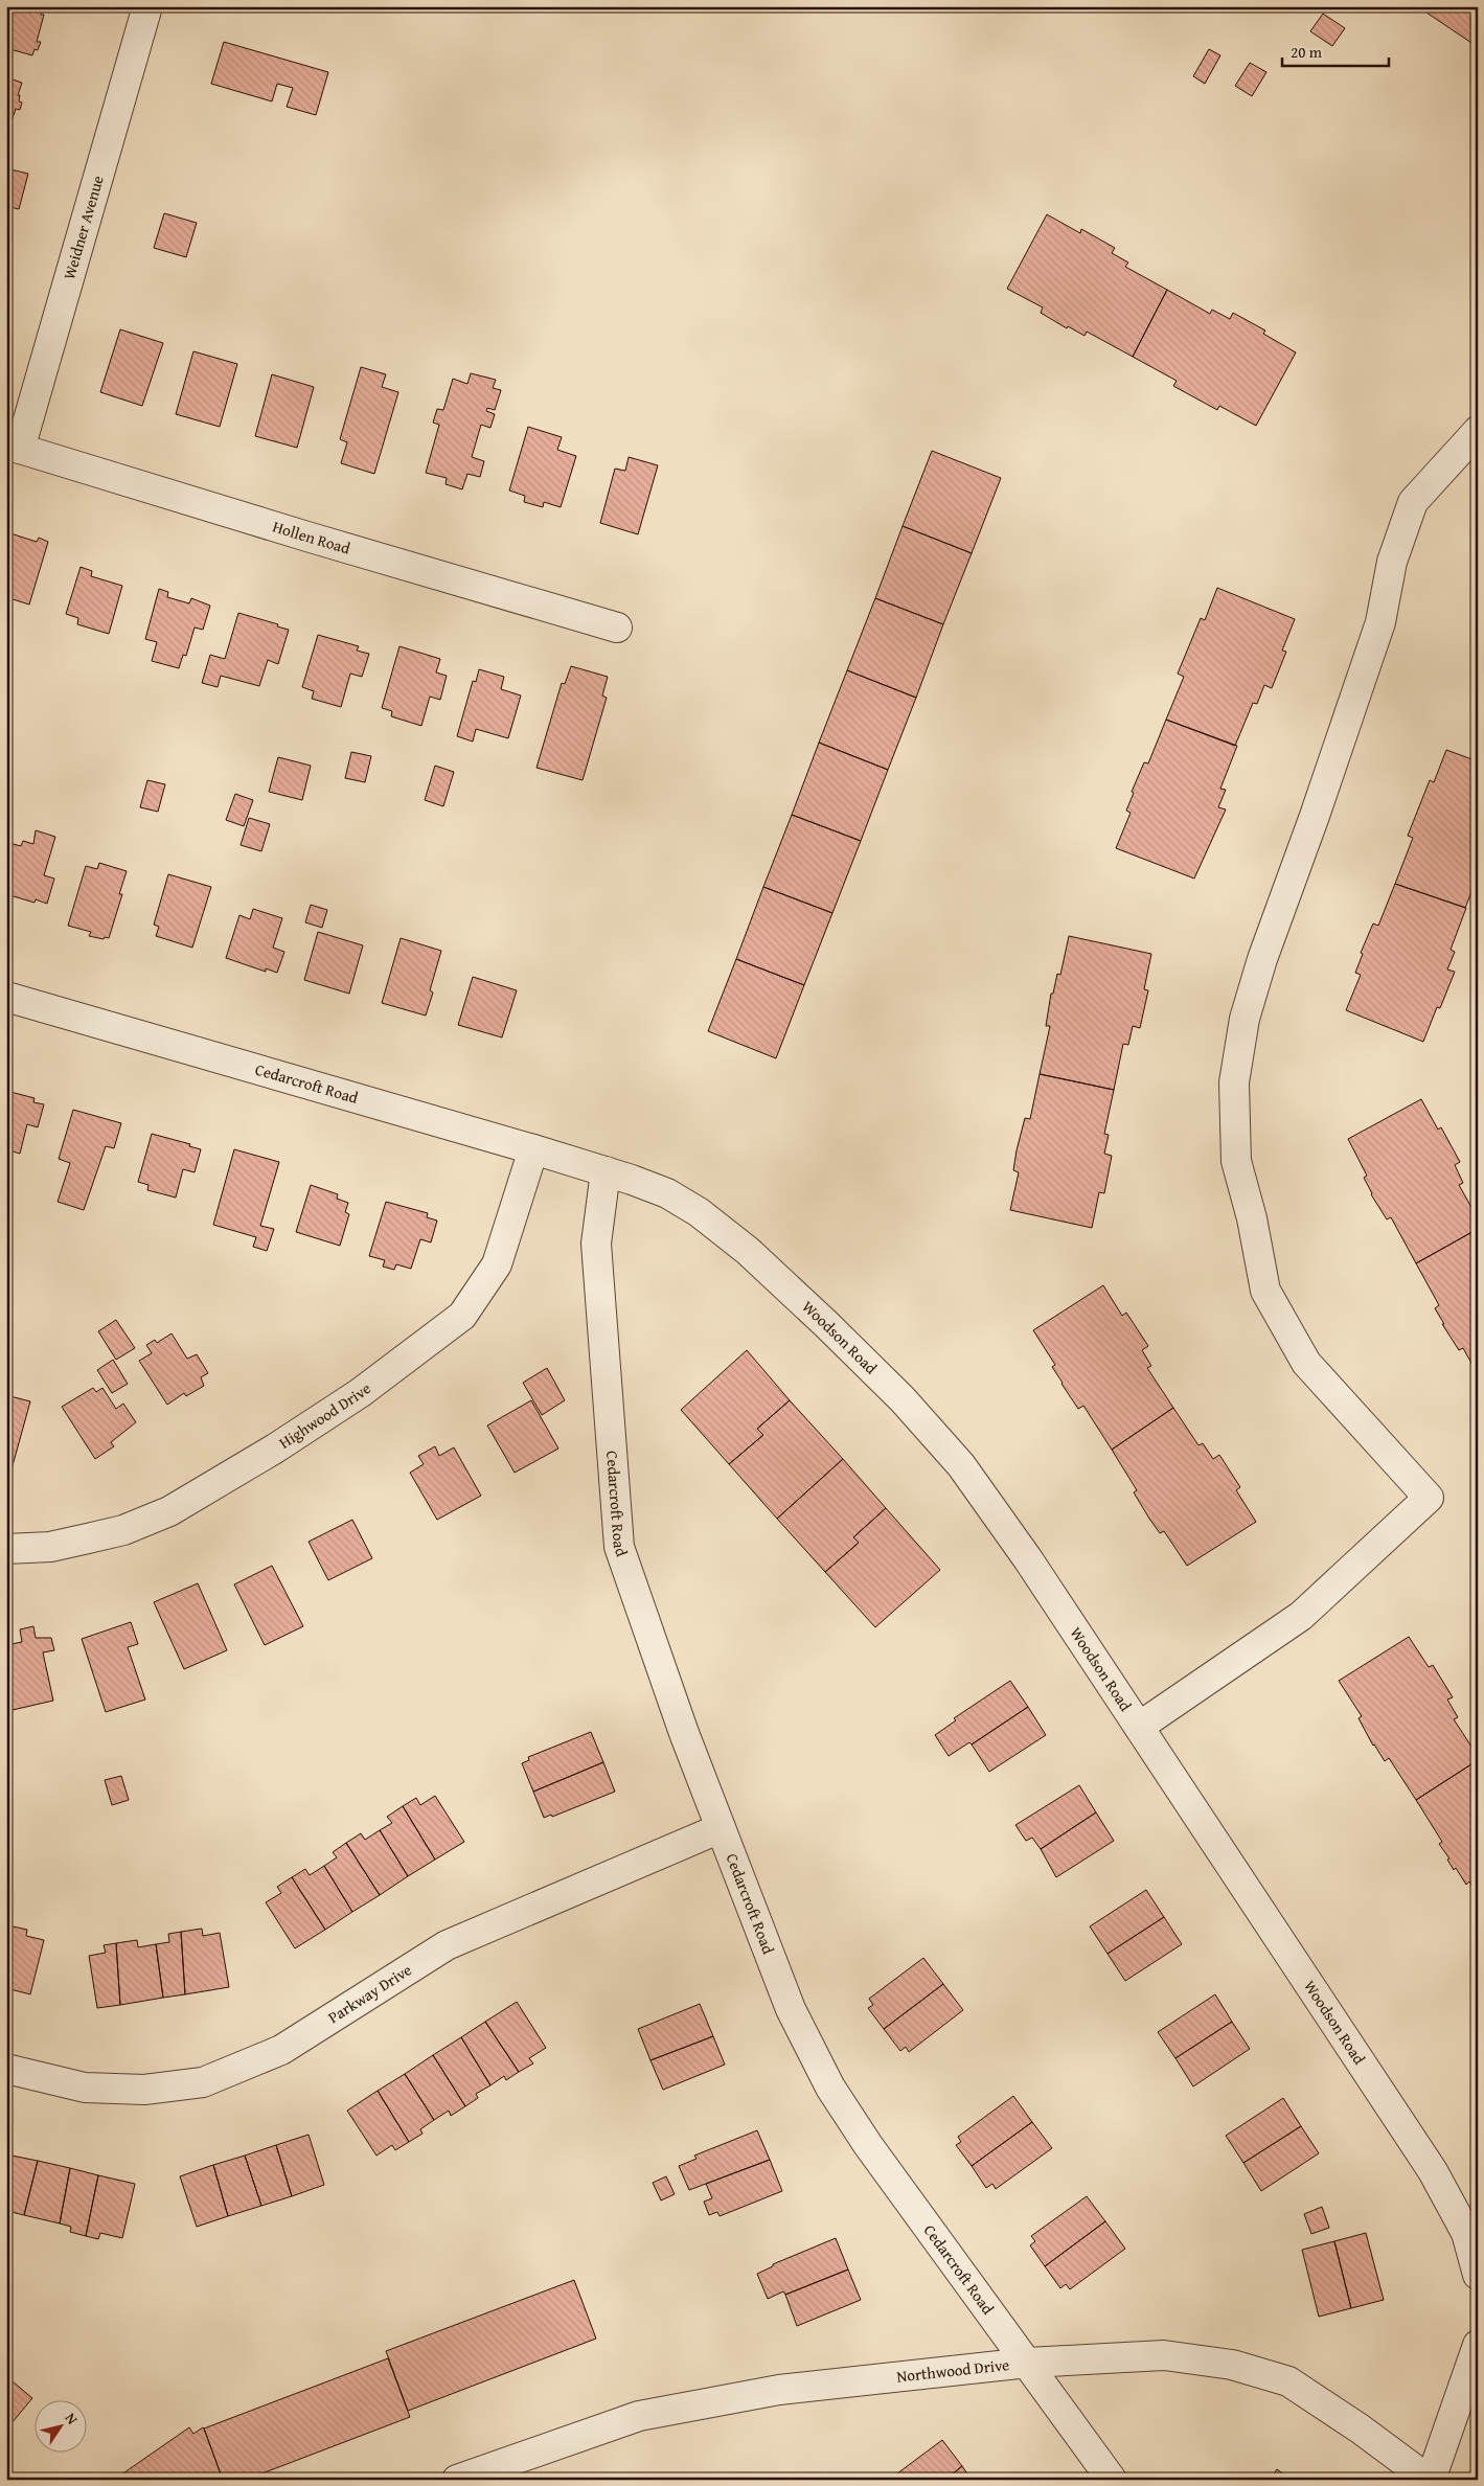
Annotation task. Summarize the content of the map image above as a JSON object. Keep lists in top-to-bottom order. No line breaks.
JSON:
{"streets":{"street":["Weidner Avenue","Hollen Road","Cedarcroft Road","Woodson Road","Highwood Drive","Parkway Drive","Northwood Drive"]},"crossings":[["Weidner Avenue","Hollen Road"],["Cedarcroft Road","Woodson Road"],["Cedarcroft Road","Highwood Drive"],["Cedarcroft Road","Parkway Drive"],["Cedarcroft Road","Northwood Drive"]],"scale_bar":"20 m","north":"top right"}
